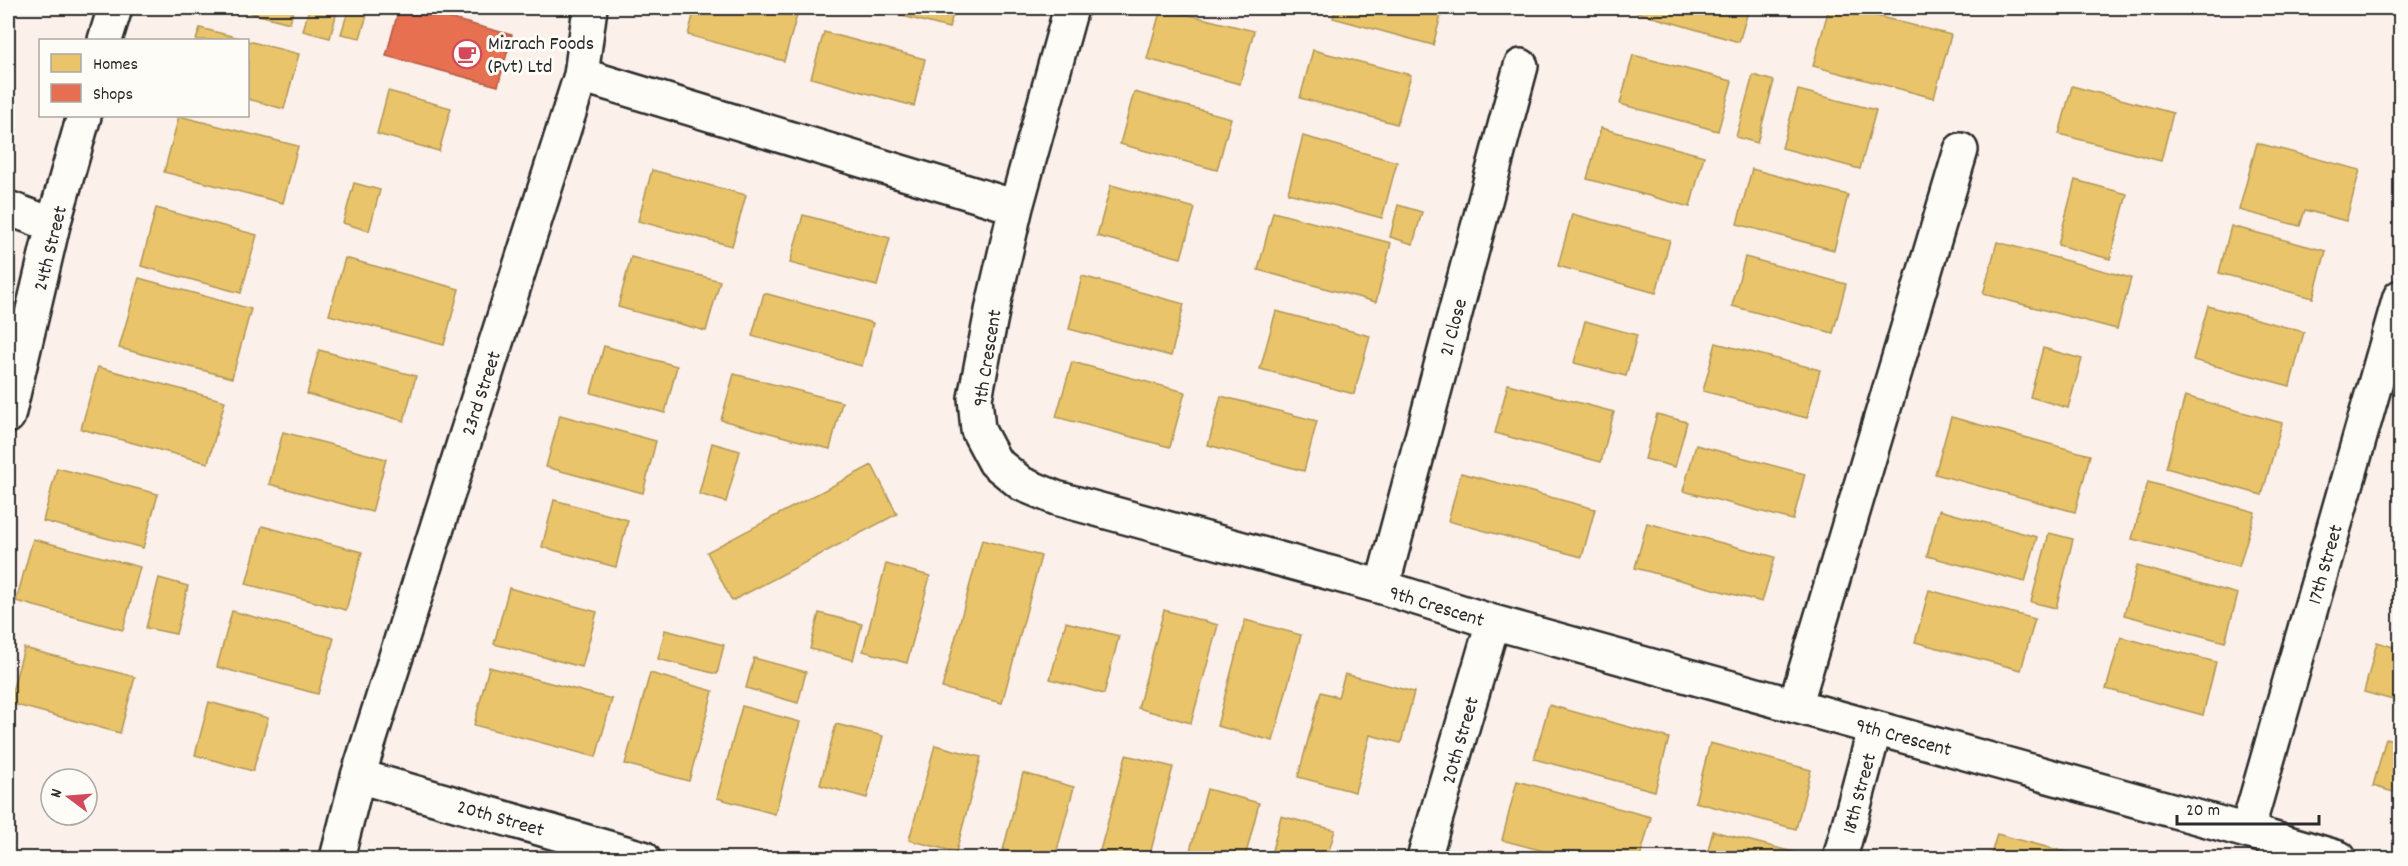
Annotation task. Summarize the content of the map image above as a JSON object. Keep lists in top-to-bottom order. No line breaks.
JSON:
{"streets":{"street":["24th Street","21 Close","9th Crescent","23rd Street","17th Street","20th Street","18th Street"]},"crossings":[["21 Close","9th Crescent"],["9th Crescent","17th Street"],["9th Crescent","20th Street"],["9th Crescent","18th Street"],["23rd Street","20th Street"]],"places":{"cafe":["Mizrach Foods (Pvt) Ltd"]},"legend":["Homes","Shops"],"scale_bar":"20 m","north":"left"}
